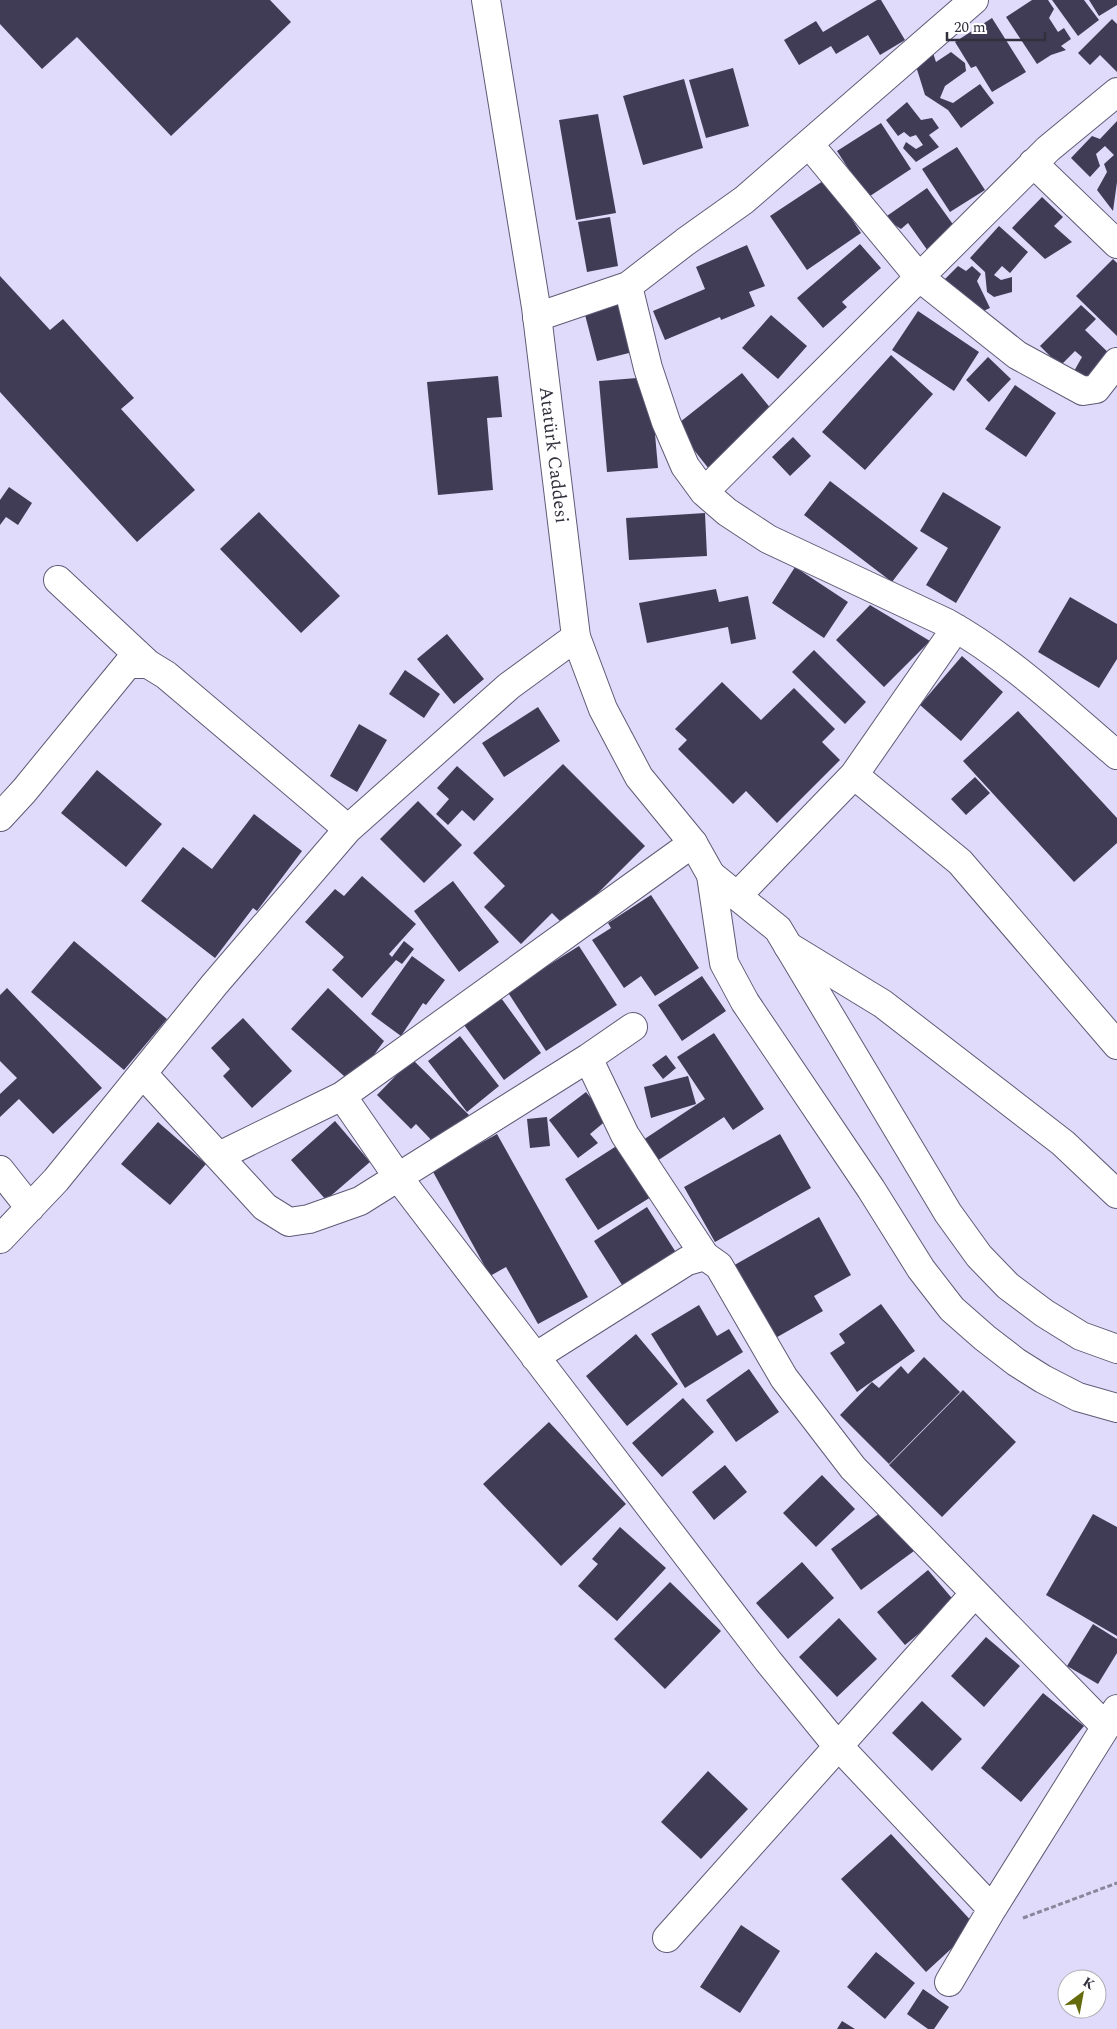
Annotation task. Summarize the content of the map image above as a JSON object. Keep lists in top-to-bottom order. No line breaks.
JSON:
{"streets":{"street":["Atatürk Caddesi"]},"scale_bar":"20 m","north":"top right"}
